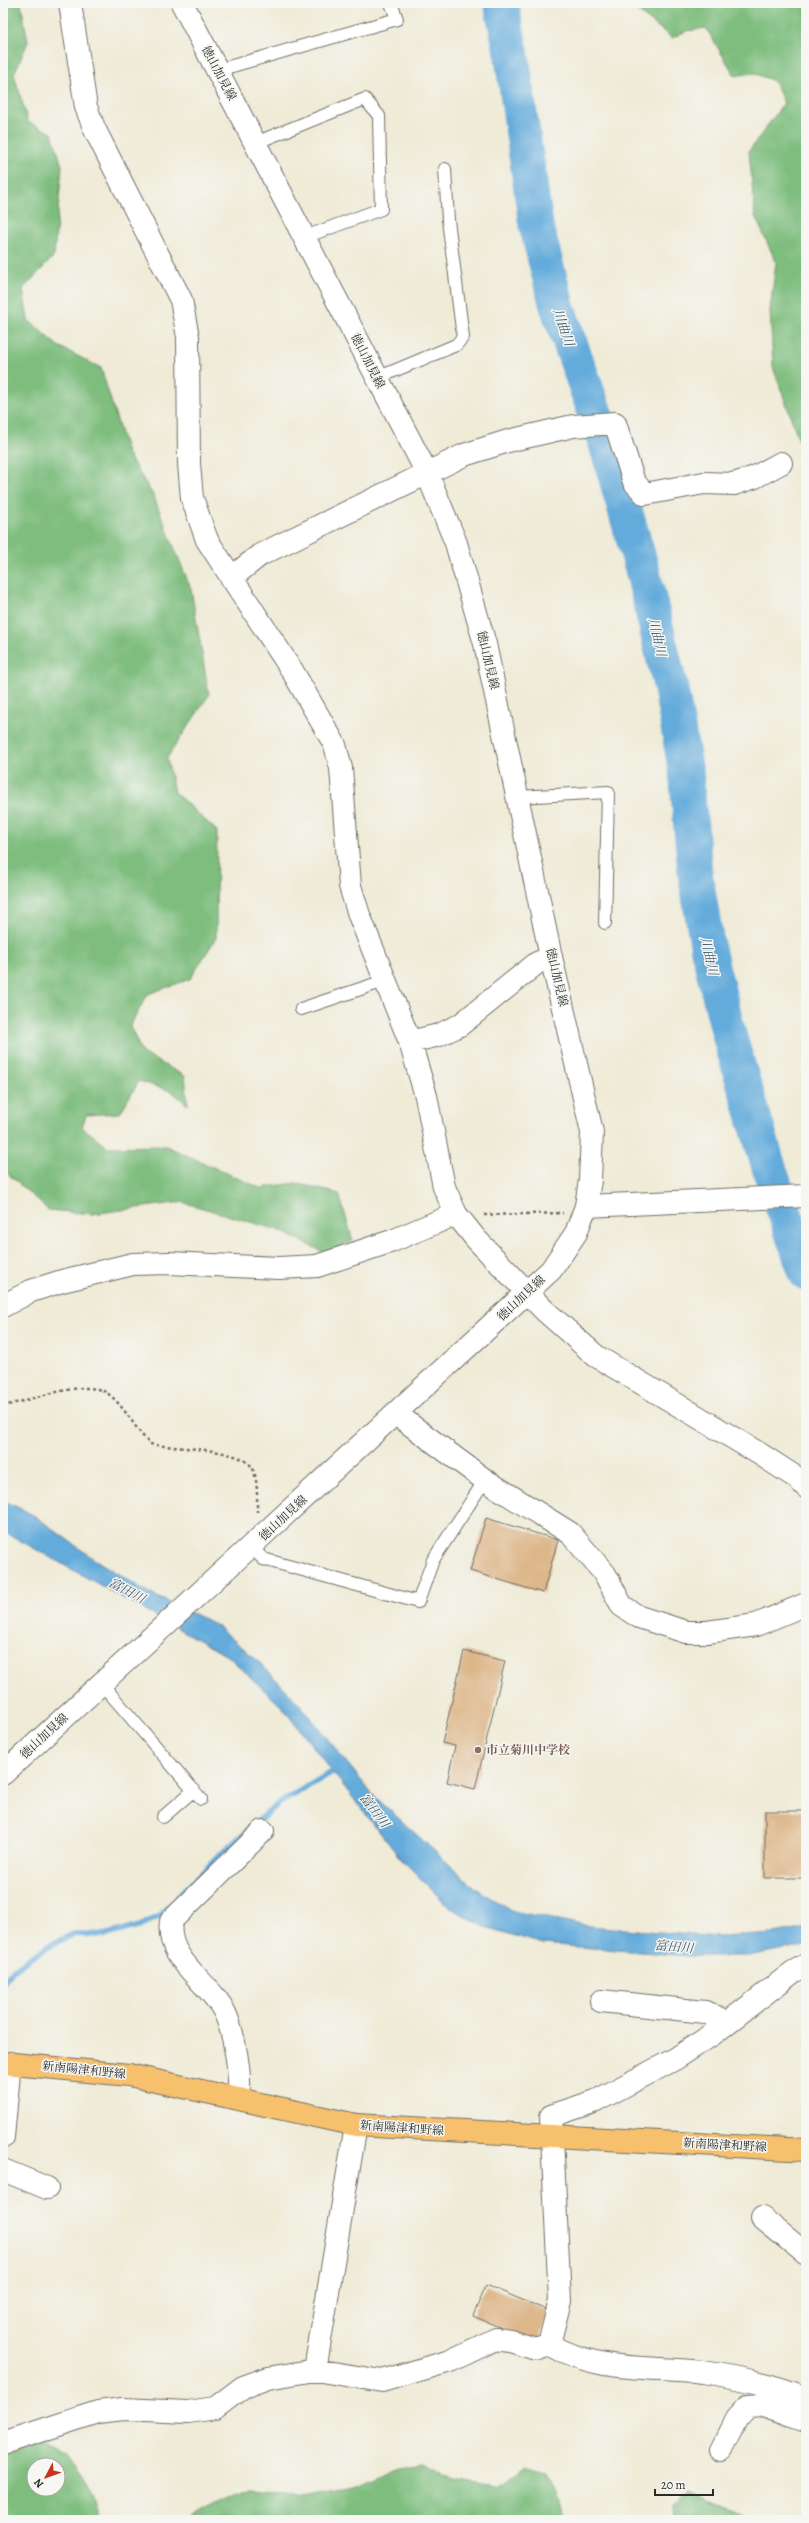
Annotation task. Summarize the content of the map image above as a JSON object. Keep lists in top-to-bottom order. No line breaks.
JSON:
{"streets":{"main road":["新南陽津和野線"],"street":["徳山加見線"]},"water":["川曲川","富田川"],"places":["市立菊川中学校"],"scale_bar":"20 m","north":"bottom left"}
